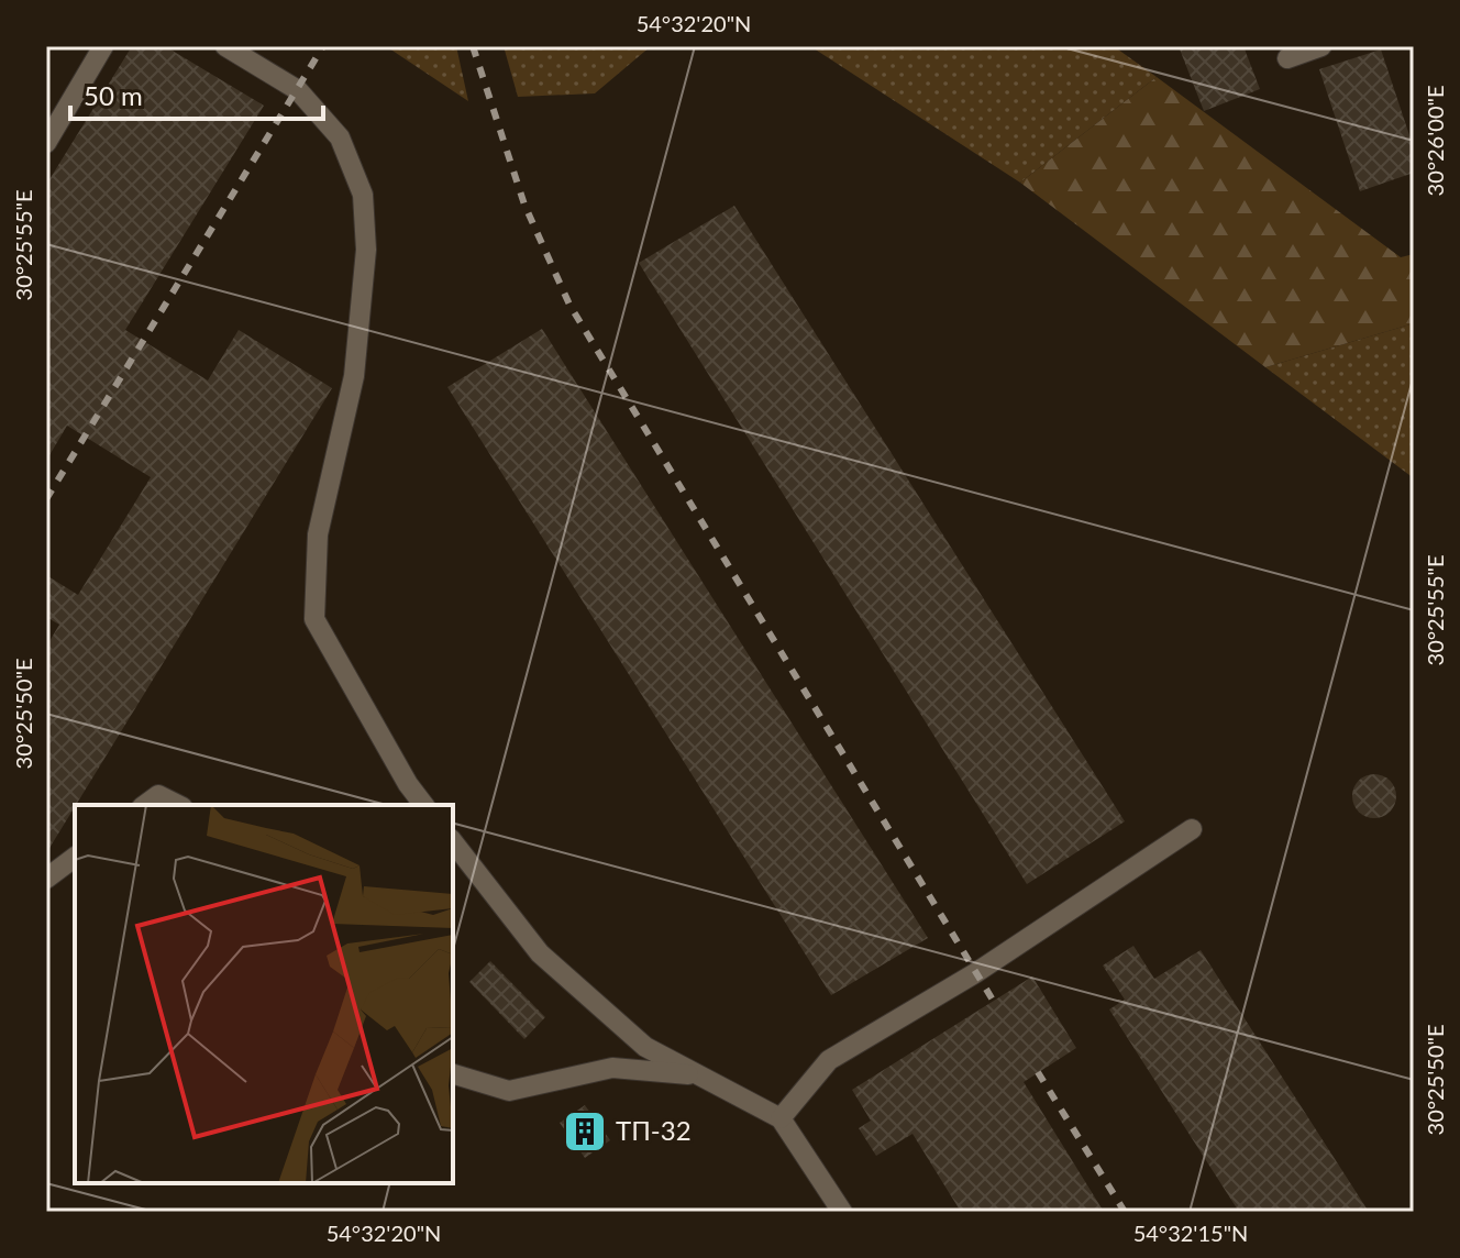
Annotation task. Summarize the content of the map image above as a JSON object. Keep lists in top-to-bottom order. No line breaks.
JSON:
{"places":{"building":["ТП-32"]},"scale_bar":"50 m","coordinates":["54°32'20\"N","30°26'00\"E","30°25'55\"E","30°25'50\"E","54°32'15\"N"]}
